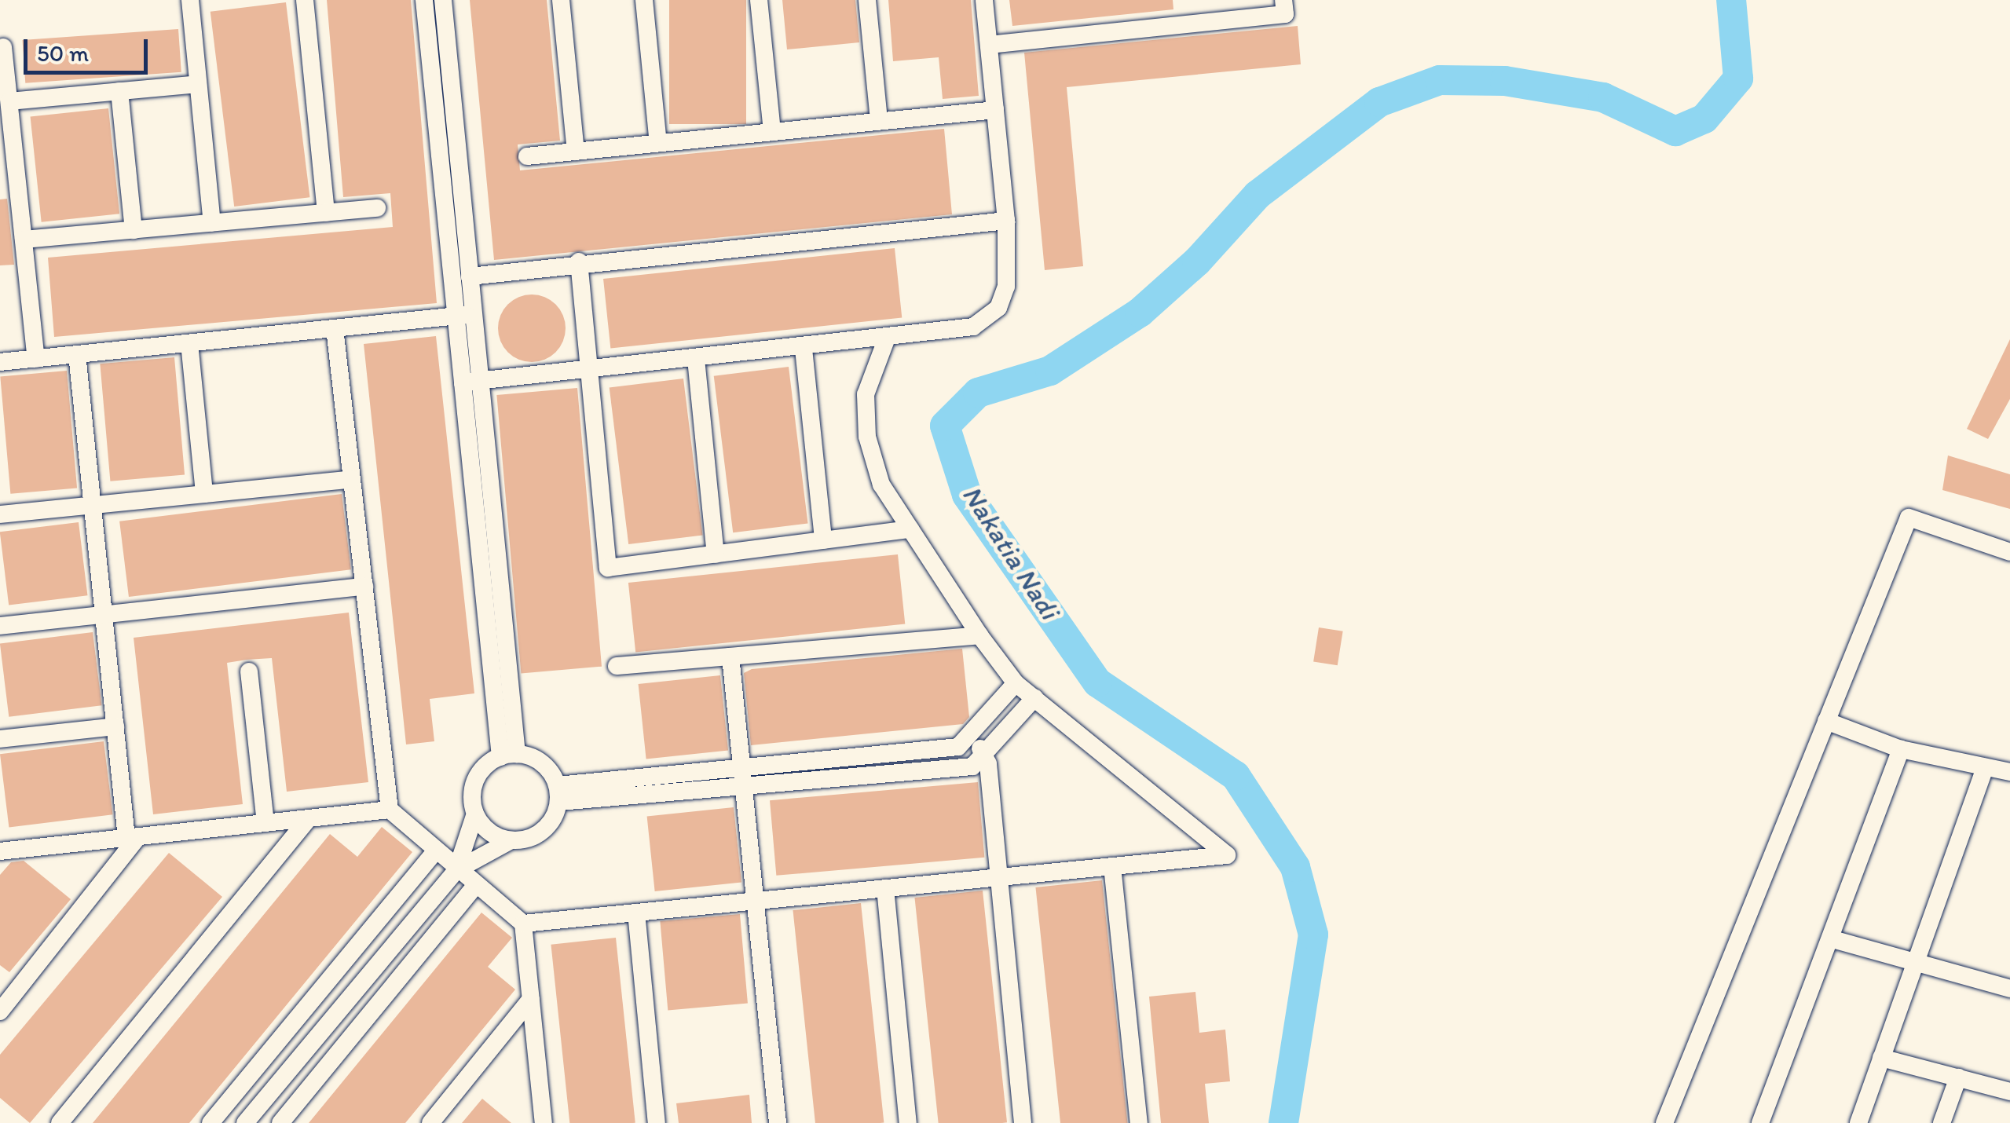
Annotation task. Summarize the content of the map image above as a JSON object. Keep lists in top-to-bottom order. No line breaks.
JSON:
{"water":["Nakatia Nadi"],"scale_bar":"50 m"}
